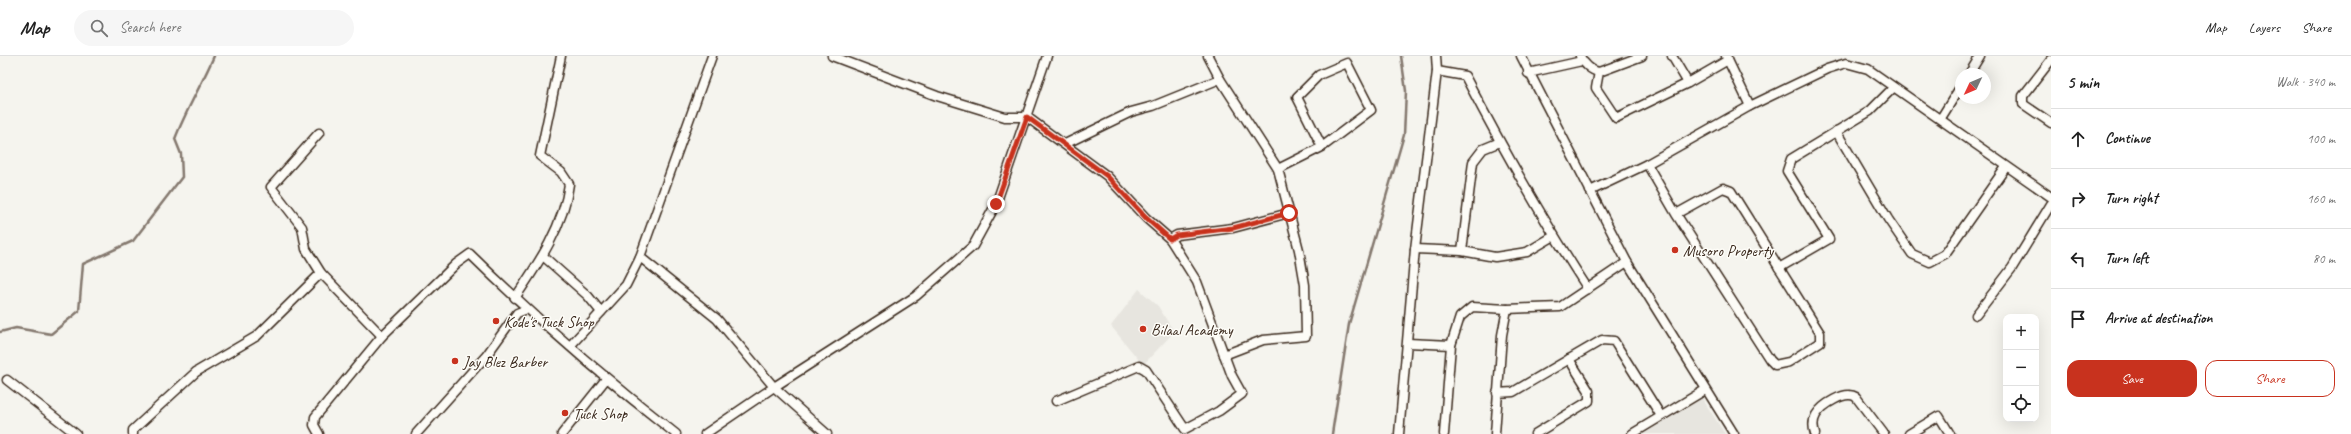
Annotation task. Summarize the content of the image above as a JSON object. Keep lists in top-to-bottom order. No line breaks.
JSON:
{"places":["Musoro Property","Kode's Tuck Shop","Bilaal Academy","Jay Blez Barber","Tuck Shop"],"north":"bottom left","page":{"header":"Map","search":"Search here","nav":["Map","Layers","Share"],"heading":["5 min","Walk · 340 m"],"list":[["Continue","100 m"],["Turn right","160 m"],["Turn left","80 m"],"Arrive at destination"],"map_buttons":["+","−"],"buttons":["Save","Share"]}}
